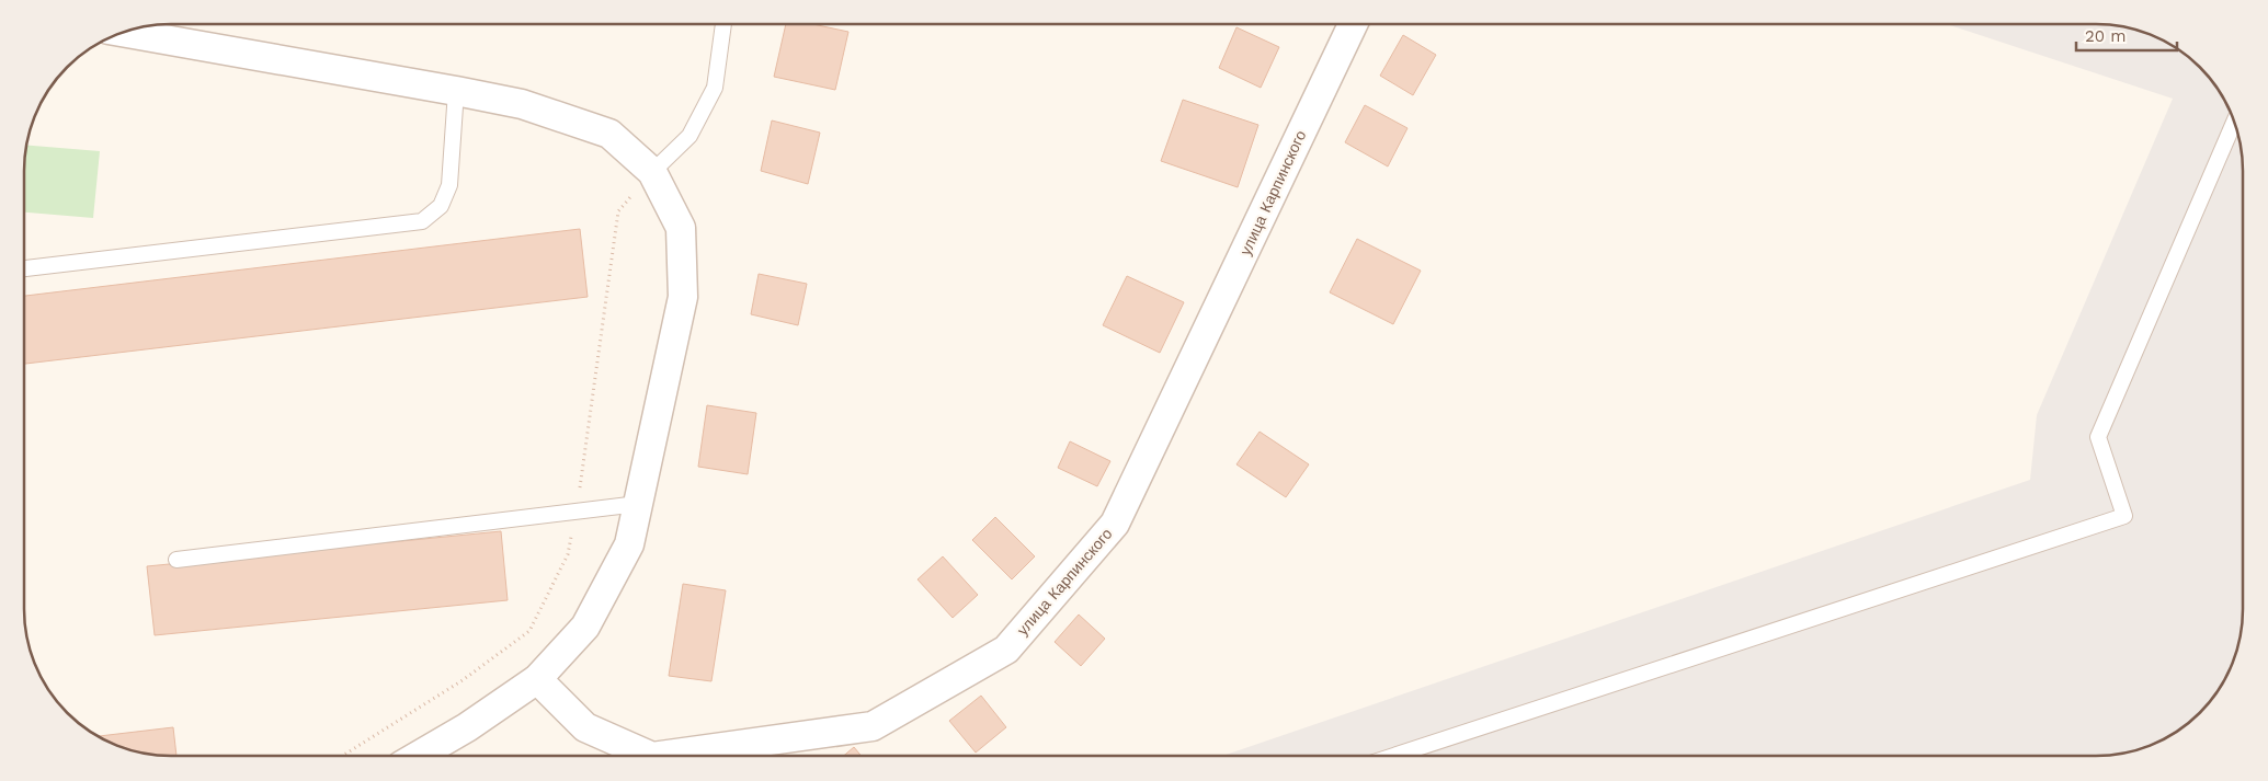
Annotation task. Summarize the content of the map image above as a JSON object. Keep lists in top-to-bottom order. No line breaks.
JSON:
{"streets":{"street":["улица Карпинского"]},"scale_bar":"20 m"}
